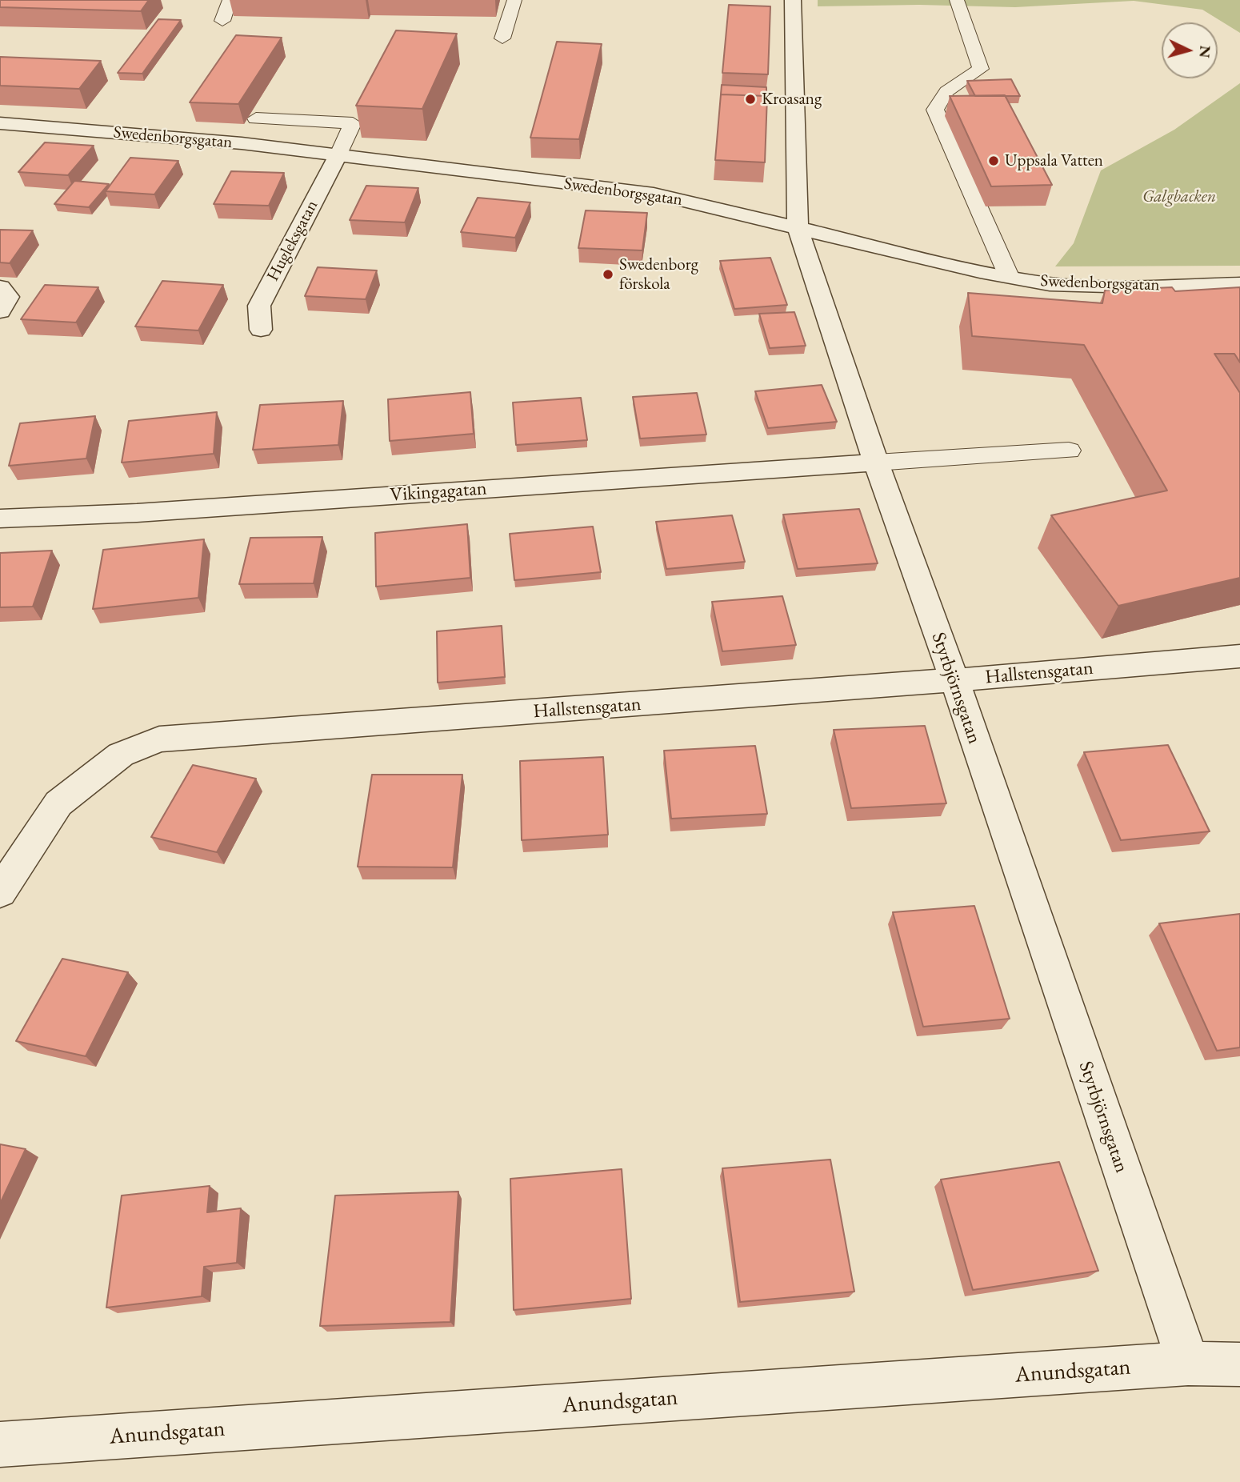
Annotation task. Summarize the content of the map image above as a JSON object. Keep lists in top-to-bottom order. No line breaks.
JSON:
{"streets":{"street":["Swedenborgsgatan","Hugleksgatan","Vikingagatan","Hallstensgatan","Styrbjörnsgatan","Anundsgatan"]},"crossings":[["Swedenborgsgatan","Hugleksgatan"],["Swedenborgsgatan","Styrbjörnsgatan"],["Vikingagatan","Styrbjörnsgatan"],["Hallstensgatan","Styrbjörnsgatan"],["Styrbjörnsgatan","Anundsgatan"]],"parks":["Galgbacken"],"places":["Kroasang","Uppsala Vatten","Swedenborg förskola"],"north":"right"}
